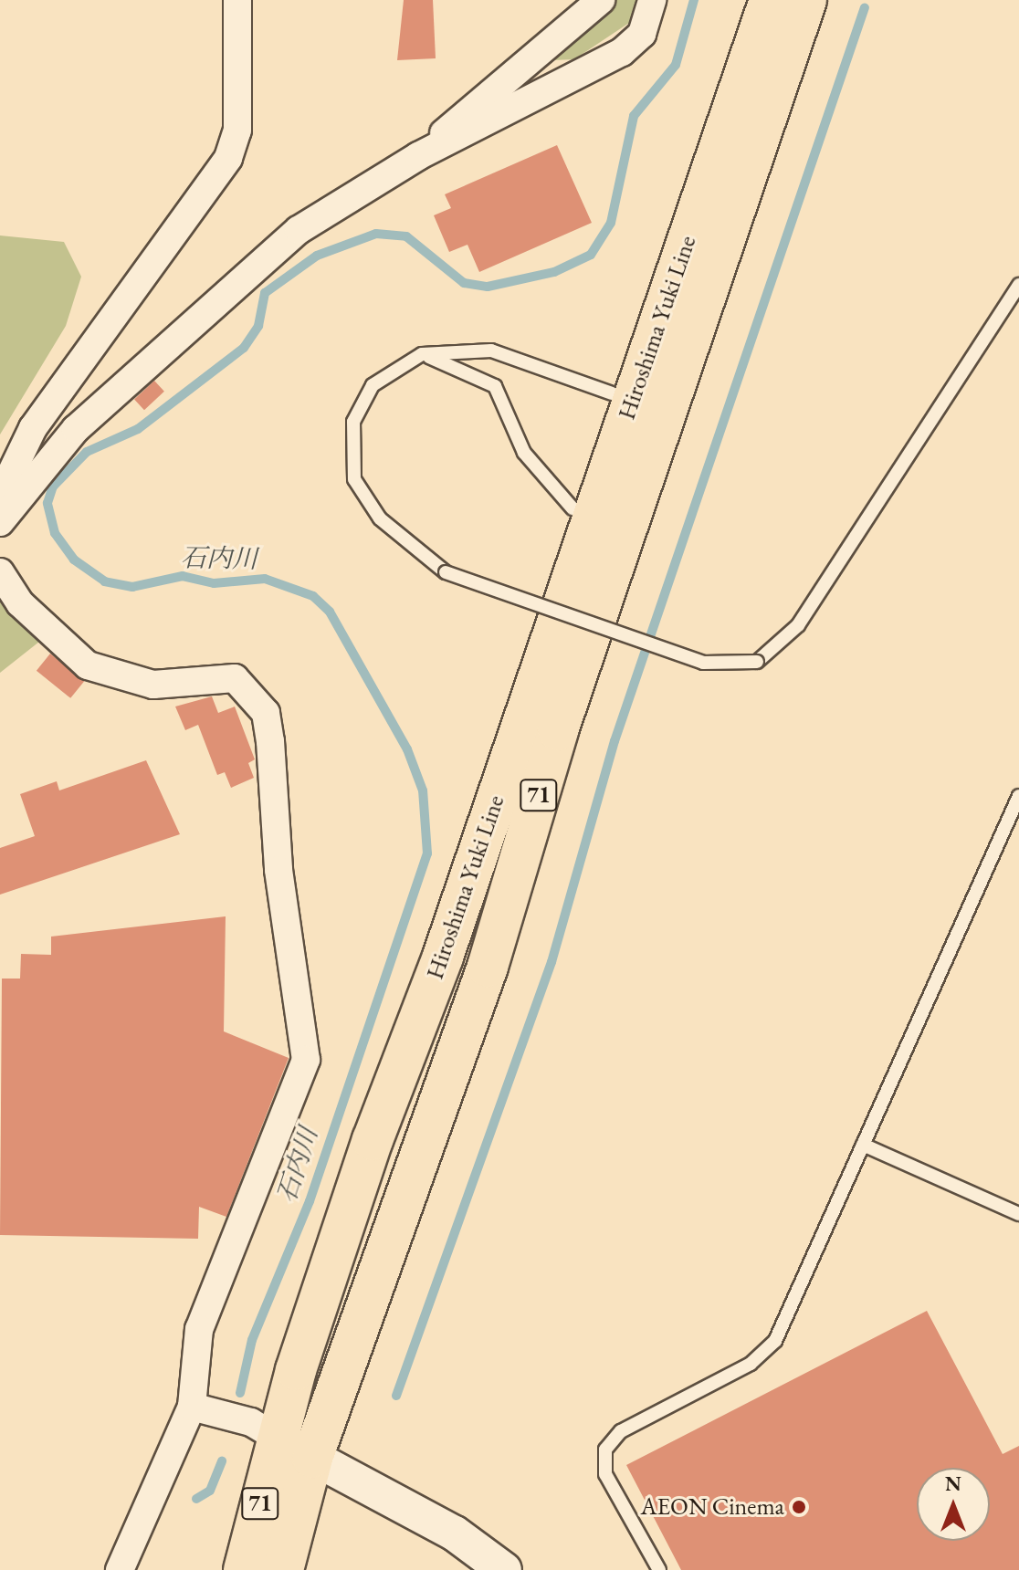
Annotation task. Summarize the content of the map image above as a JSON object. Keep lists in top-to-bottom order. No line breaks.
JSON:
{"streets":{"main road":["Hiroshima Yuki Line","71"]},"water":["石内川"],"places":["AEON Cinema"],"north":"top"}
